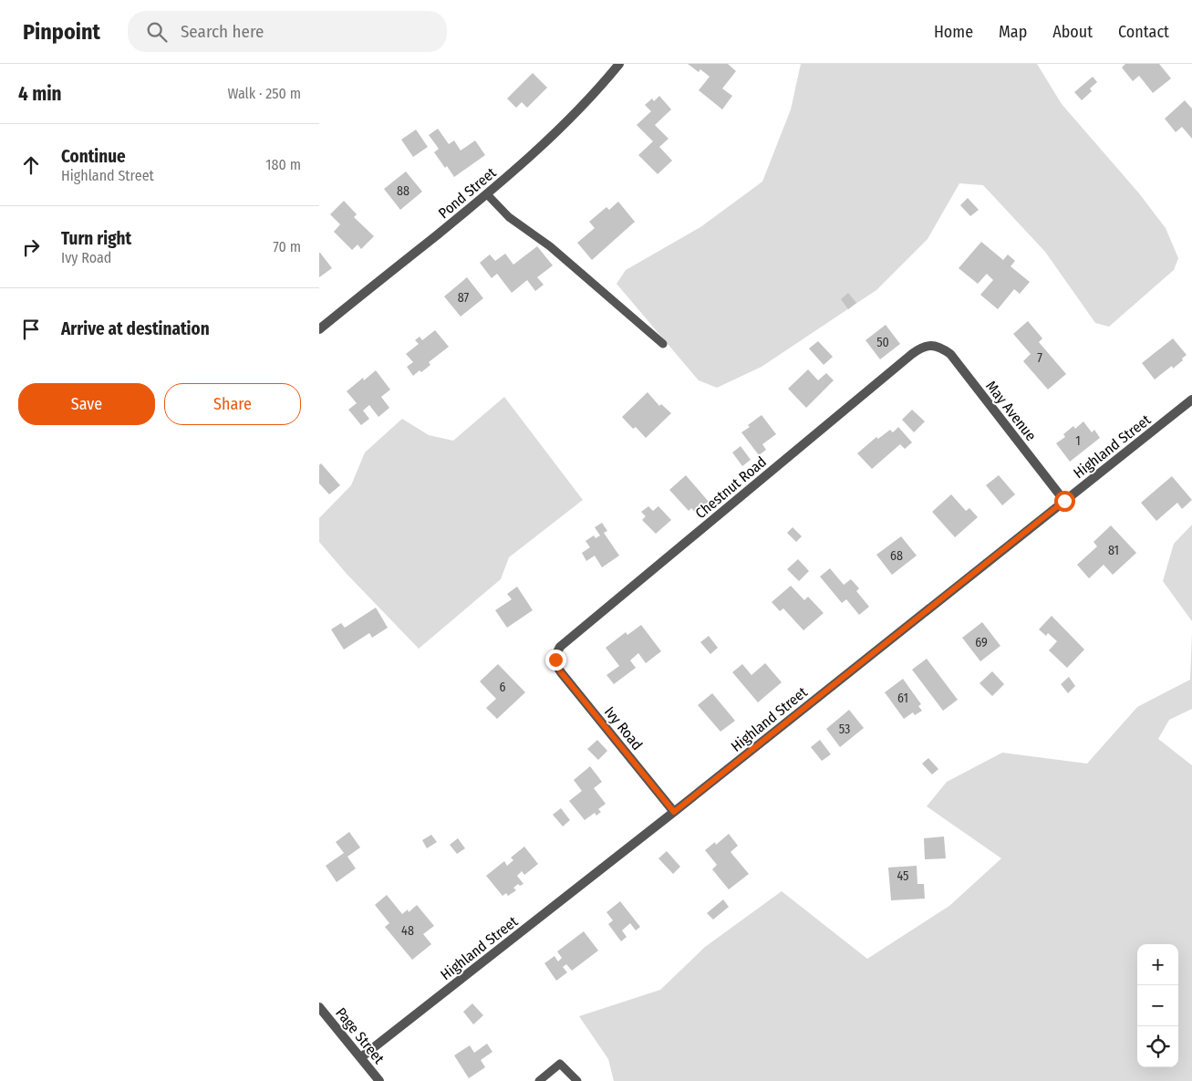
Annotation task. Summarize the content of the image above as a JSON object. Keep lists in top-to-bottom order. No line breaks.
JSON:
{"streets":{"street":["Pond Street","May Avenue","Highland Street","Chestnut Road","Ivy Road","Page Street"]},"crossings":[["May Avenue","Highland Street"],["May Avenue","Chestnut Road"],["Highland Street","Ivy Road"],["Highland Street","Page Street"],["Chestnut Road","Ivy Road"]],"house_numbers":["88","87","50","7","1","81","68","69","6","61","53","45","48"],"page":{"header":"Pinpoint","search":"Search here","nav":["Home","Map","About","Contact"],"heading":["4 min","Walk · 250 m"],"list":[["Continue","Highland Street","180 m"],["Turn right","Ivy Road","70 m"],"Arrive at destination"],"buttons":["Save","Share"],"map_buttons":["+","−"]}}
